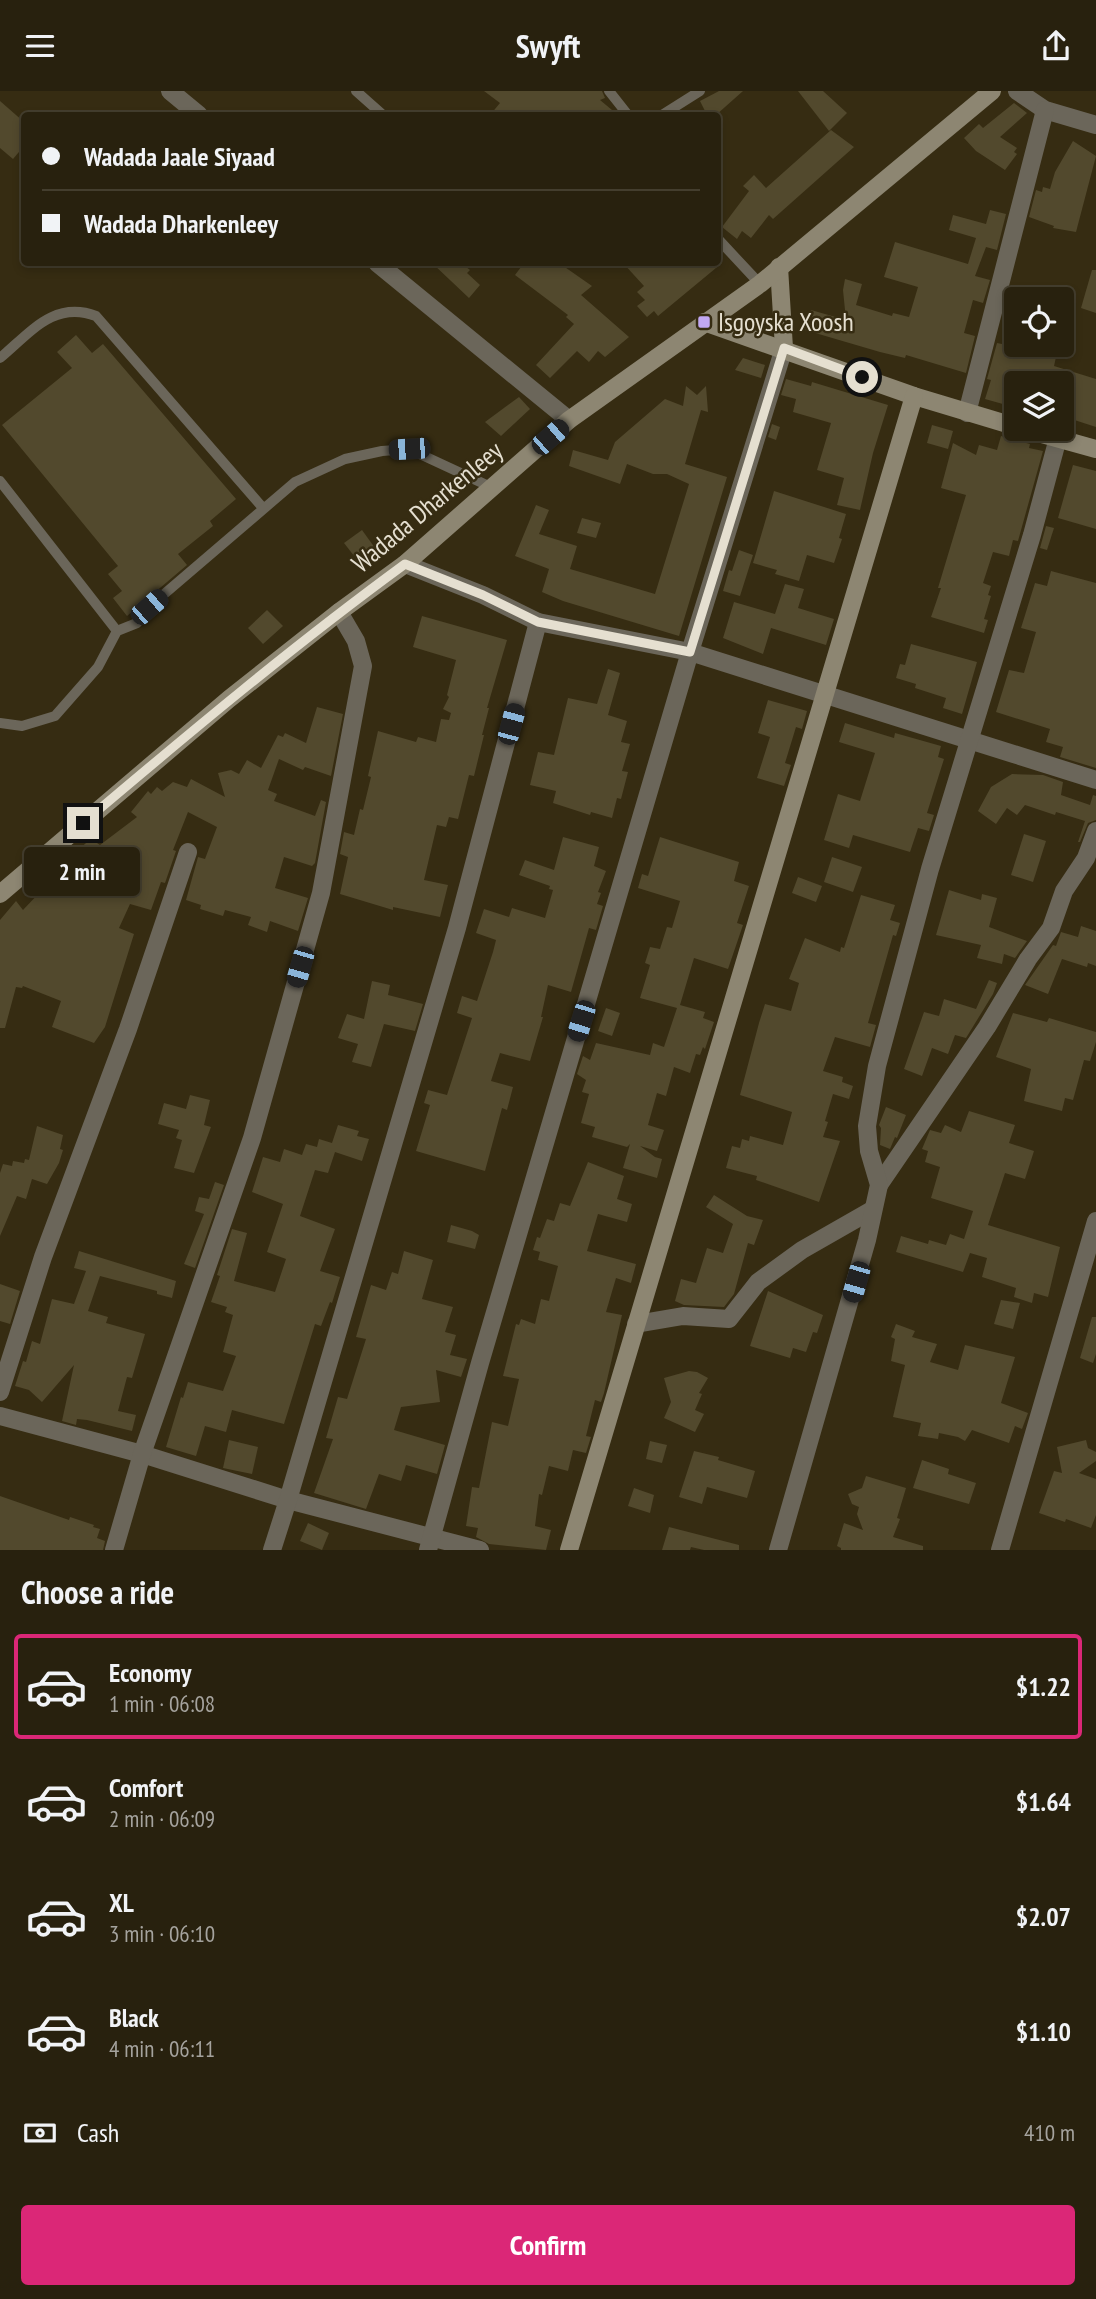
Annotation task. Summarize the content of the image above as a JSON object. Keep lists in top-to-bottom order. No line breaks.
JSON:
{"streets":{"main road":["Wadada Dharkenleey"]},"places":{"transit":["Isgoyska Xoosh"]},"page":{"header":"Swyft","banner":["Wadada Jaale Siyaad","Wadada Dharkenleey"],"bubble":"2 min","heading":"Choose a ride","list":[{"name":"Economy","note":"1 min · 06:08","value":"$1.22"},{"name":"Comfort","note":"2 min · 06:09","value":"$1.64"},{"name":"XL","note":"3 min · 06:10","value":"$2.07"},{"name":"Black","note":"4 min · 06:11","value":"$1.10"}],"pay":["Cash","410 m"],"buttons":"Confirm"}}
